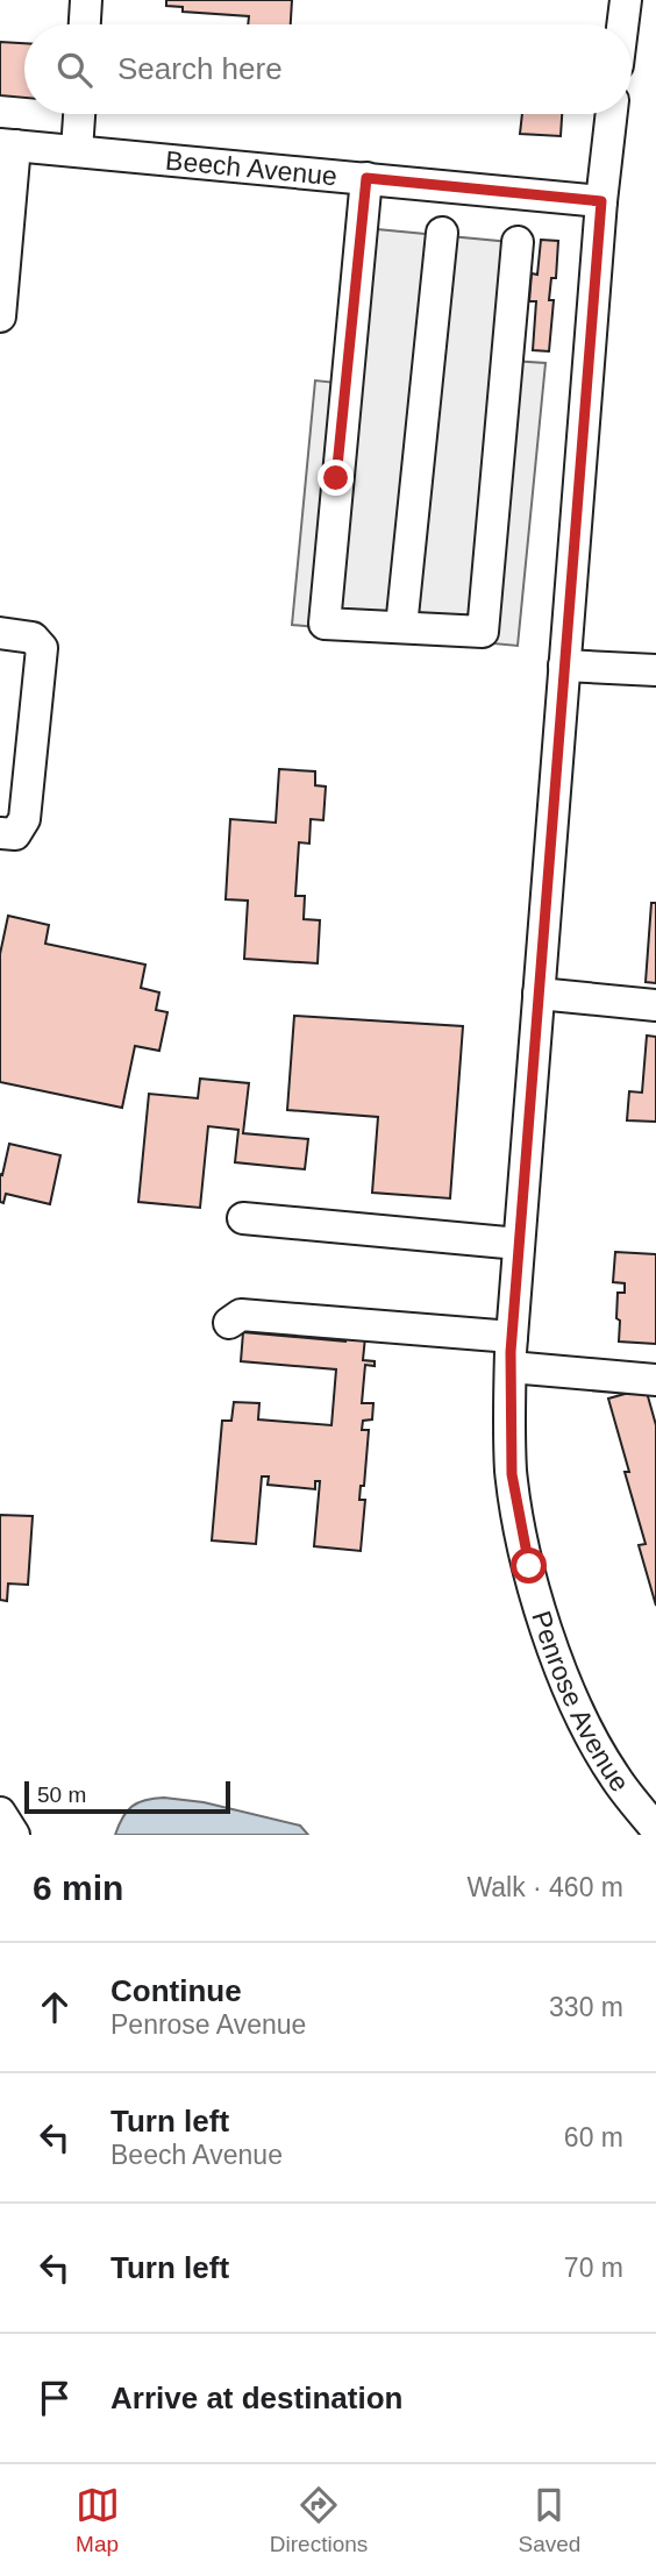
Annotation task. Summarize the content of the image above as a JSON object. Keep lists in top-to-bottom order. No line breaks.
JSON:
{"streets":{"street":["Beech Avenue","Penrose Avenue"]},"crossings":[["Beech Avenue","Penrose Avenue"]],"scale_bar":"50 m","page":{"search":"Search here","scale":"50 m","heading":["6 min","Walk · 460 m"],"list":[["Continue","Penrose Avenue","330 m"],["Turn left","Beech Avenue","60 m"],["Turn left","70 m"],"Arrive at destination"],"nav":["Map","Directions","Saved"]}}
